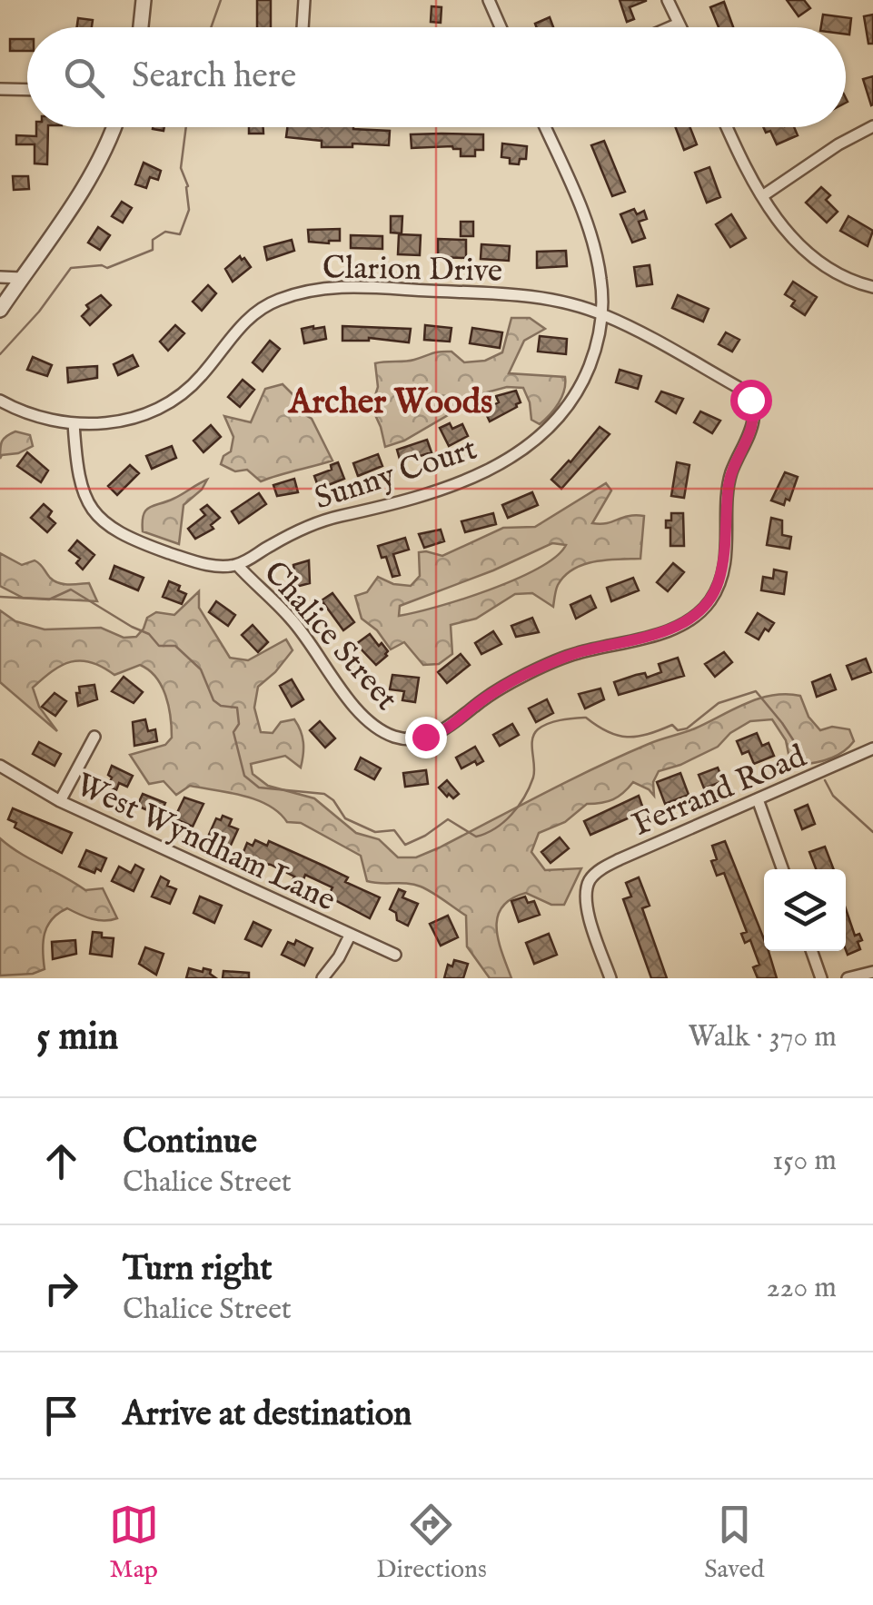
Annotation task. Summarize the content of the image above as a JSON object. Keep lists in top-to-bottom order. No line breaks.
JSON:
{"streets":{"street":["Clarion Drive","Sunny Court","Chalice Street","Ferrand Road","West Wyndham Lane"]},"crossings":[["Clarion Drive","Sunny Court"],["Clarion Drive","Chalice Street"],["Sunny Court","Chalice Street"]],"districts":["Archer Woods"],"page":{"search":"Search here","heading":["5 min","Walk · 370 m"],"list":[["Continue","Chalice Street","150 m"],["Turn right","Chalice Street","220 m"],"Arrive at destination"],"nav":["Map","Directions","Saved"]}}
